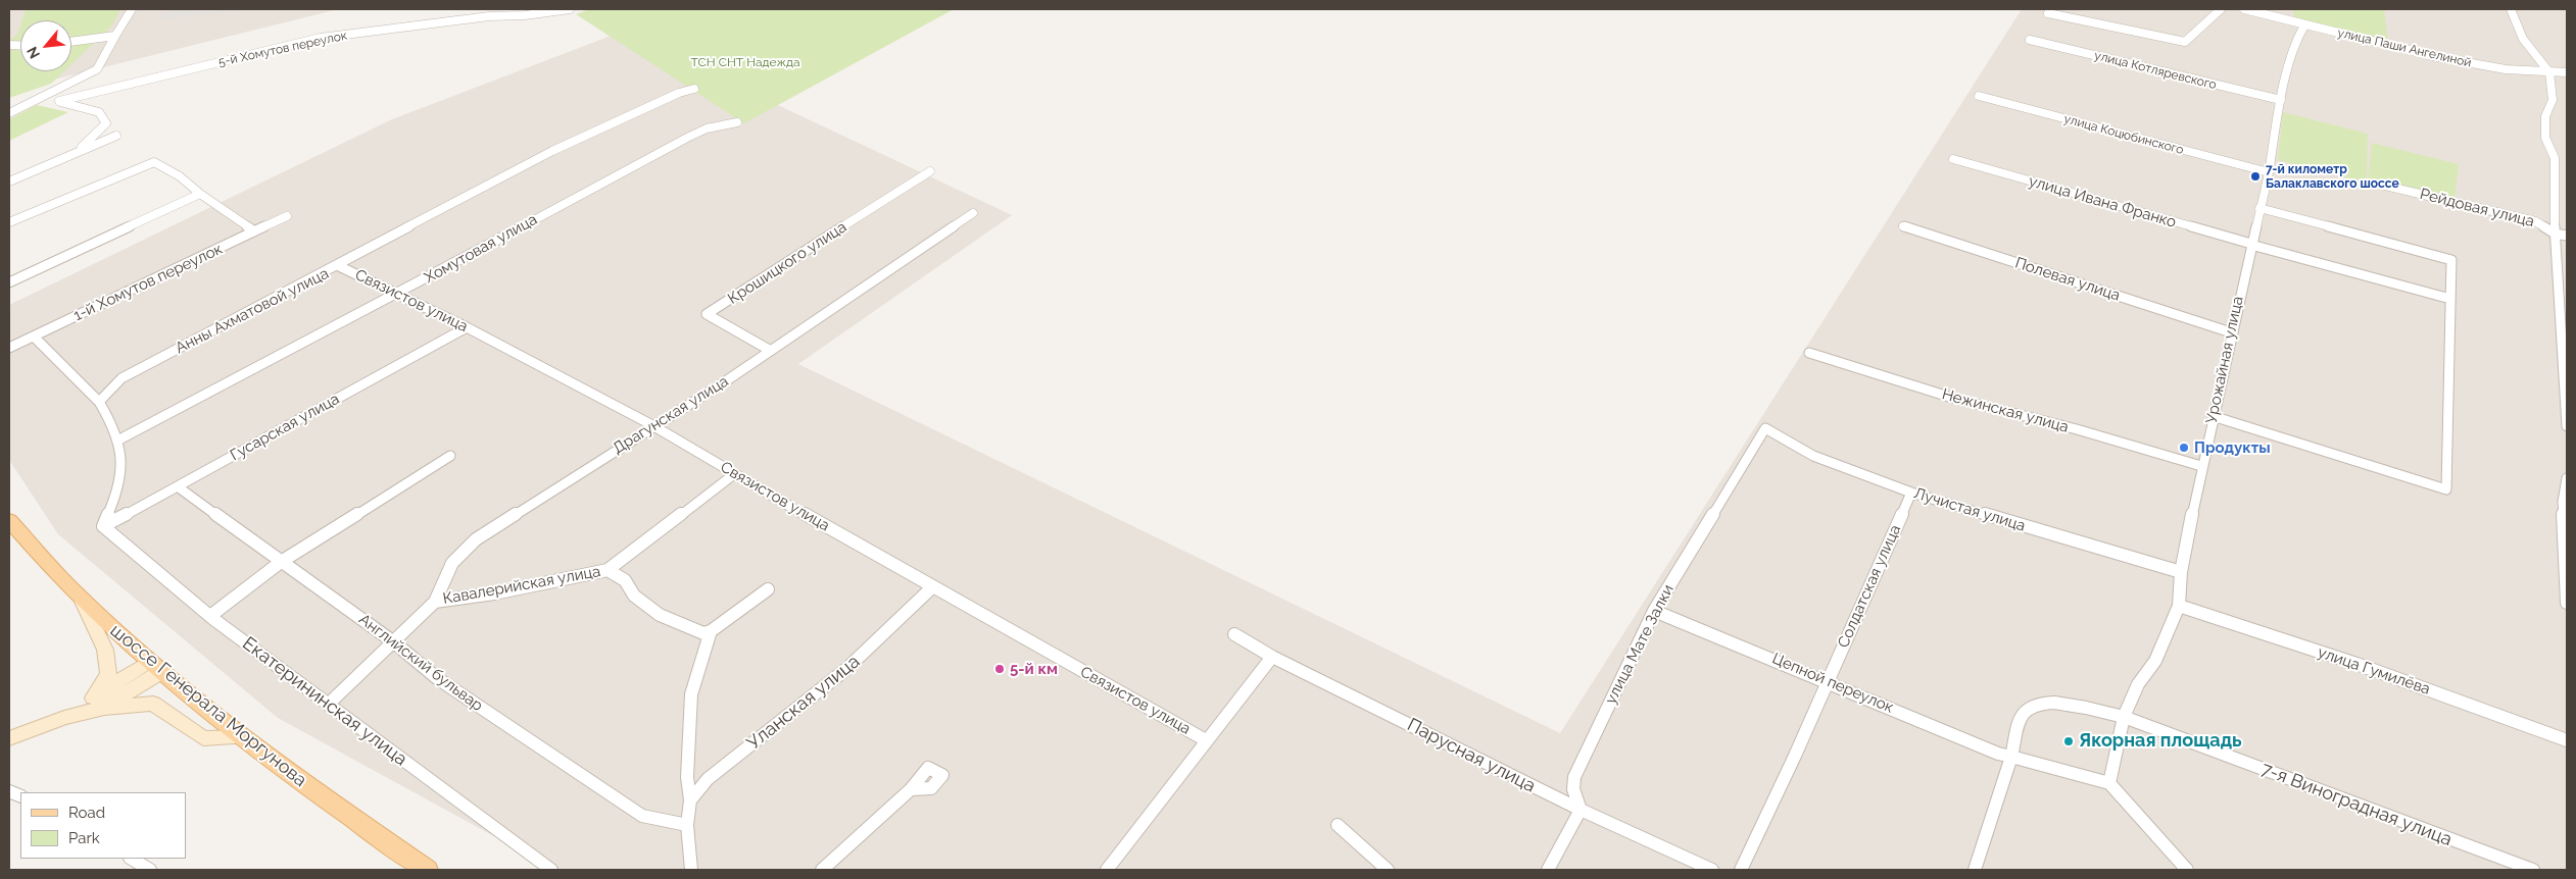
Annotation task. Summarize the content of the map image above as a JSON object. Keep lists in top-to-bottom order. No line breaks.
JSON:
{"streets":{"main road":["шоссе Генерала Моргунова"],"street":["улица Паши Ангелиной","5-й Хомутов переулок","улица Котляревского","улица Коцюбинского","улица Ивана Франко","Рейдовая улица","Хомутовая улица","Крошицкого улица","Полевая улица","1-й Хомутов переулок","Связистов улица","Анны Ахматовой улица","Урожайная улица","Нежинская улица","Драгунская улица","Гусарская улица","Лучистая улица","Кавалерийская улица","Солдатская улица","улица Мате Залки","Английский бульвар","улица Гумилёва","Цепной переулок","Екатерининская улица","Уланская улица","Парусная улица","7-я Виноградная улица"]},"crossings":[["улица Паши Ангелиной","Урожайная улица"],["улица Котляревского","Урожайная улица"],["улица Коцюбинского","Урожайная улица"],["улица Ивана Франко","Урожайная улица"],["Хомутовая улица","Связистов улица"],["Крошицкого улица","Драгунская улица"],["Полевая улица","Урожайная улица"],["Связистов улица","Анны Ахматовой улица"],["Связистов улица","Драгунская улица"],["Связистов улица","Гусарская улица"],["Связистов улица","Кавалерийская улица"],["Связистов улица","Уланская улица"],["Урожайная улица","Нежинская улица"],["Урожайная улица","Лучистая улица"],["Урожайная улица","улица Гумилёва"],["Урожайная улица","7-я Виноградная улица"],["Драгунская улица","Кавалерийская улица"],["Драгунская улица","Английский бульвар"],["Драгунская улица","Екатерининская улица"],["Гусарская улица","Английский бульвар"],["Гусарская улица","Екатерининская улица"],["Лучистая улица","Солдатская улица"],["Лучистая улица","улица Мате Залки"],["Солдатская улица","Цепной переулок"],["улица Мате Залки","Цепной переулок"],["улица Мате Залки","Парусная улица"]],"parks":["ТСН СНТ Надежда"],"places":["7-й километр Балаклавского шоссе","Продукты","5-й км","Якорная площадь"],"legend":["Road","Park"],"north":"bottom left"}
